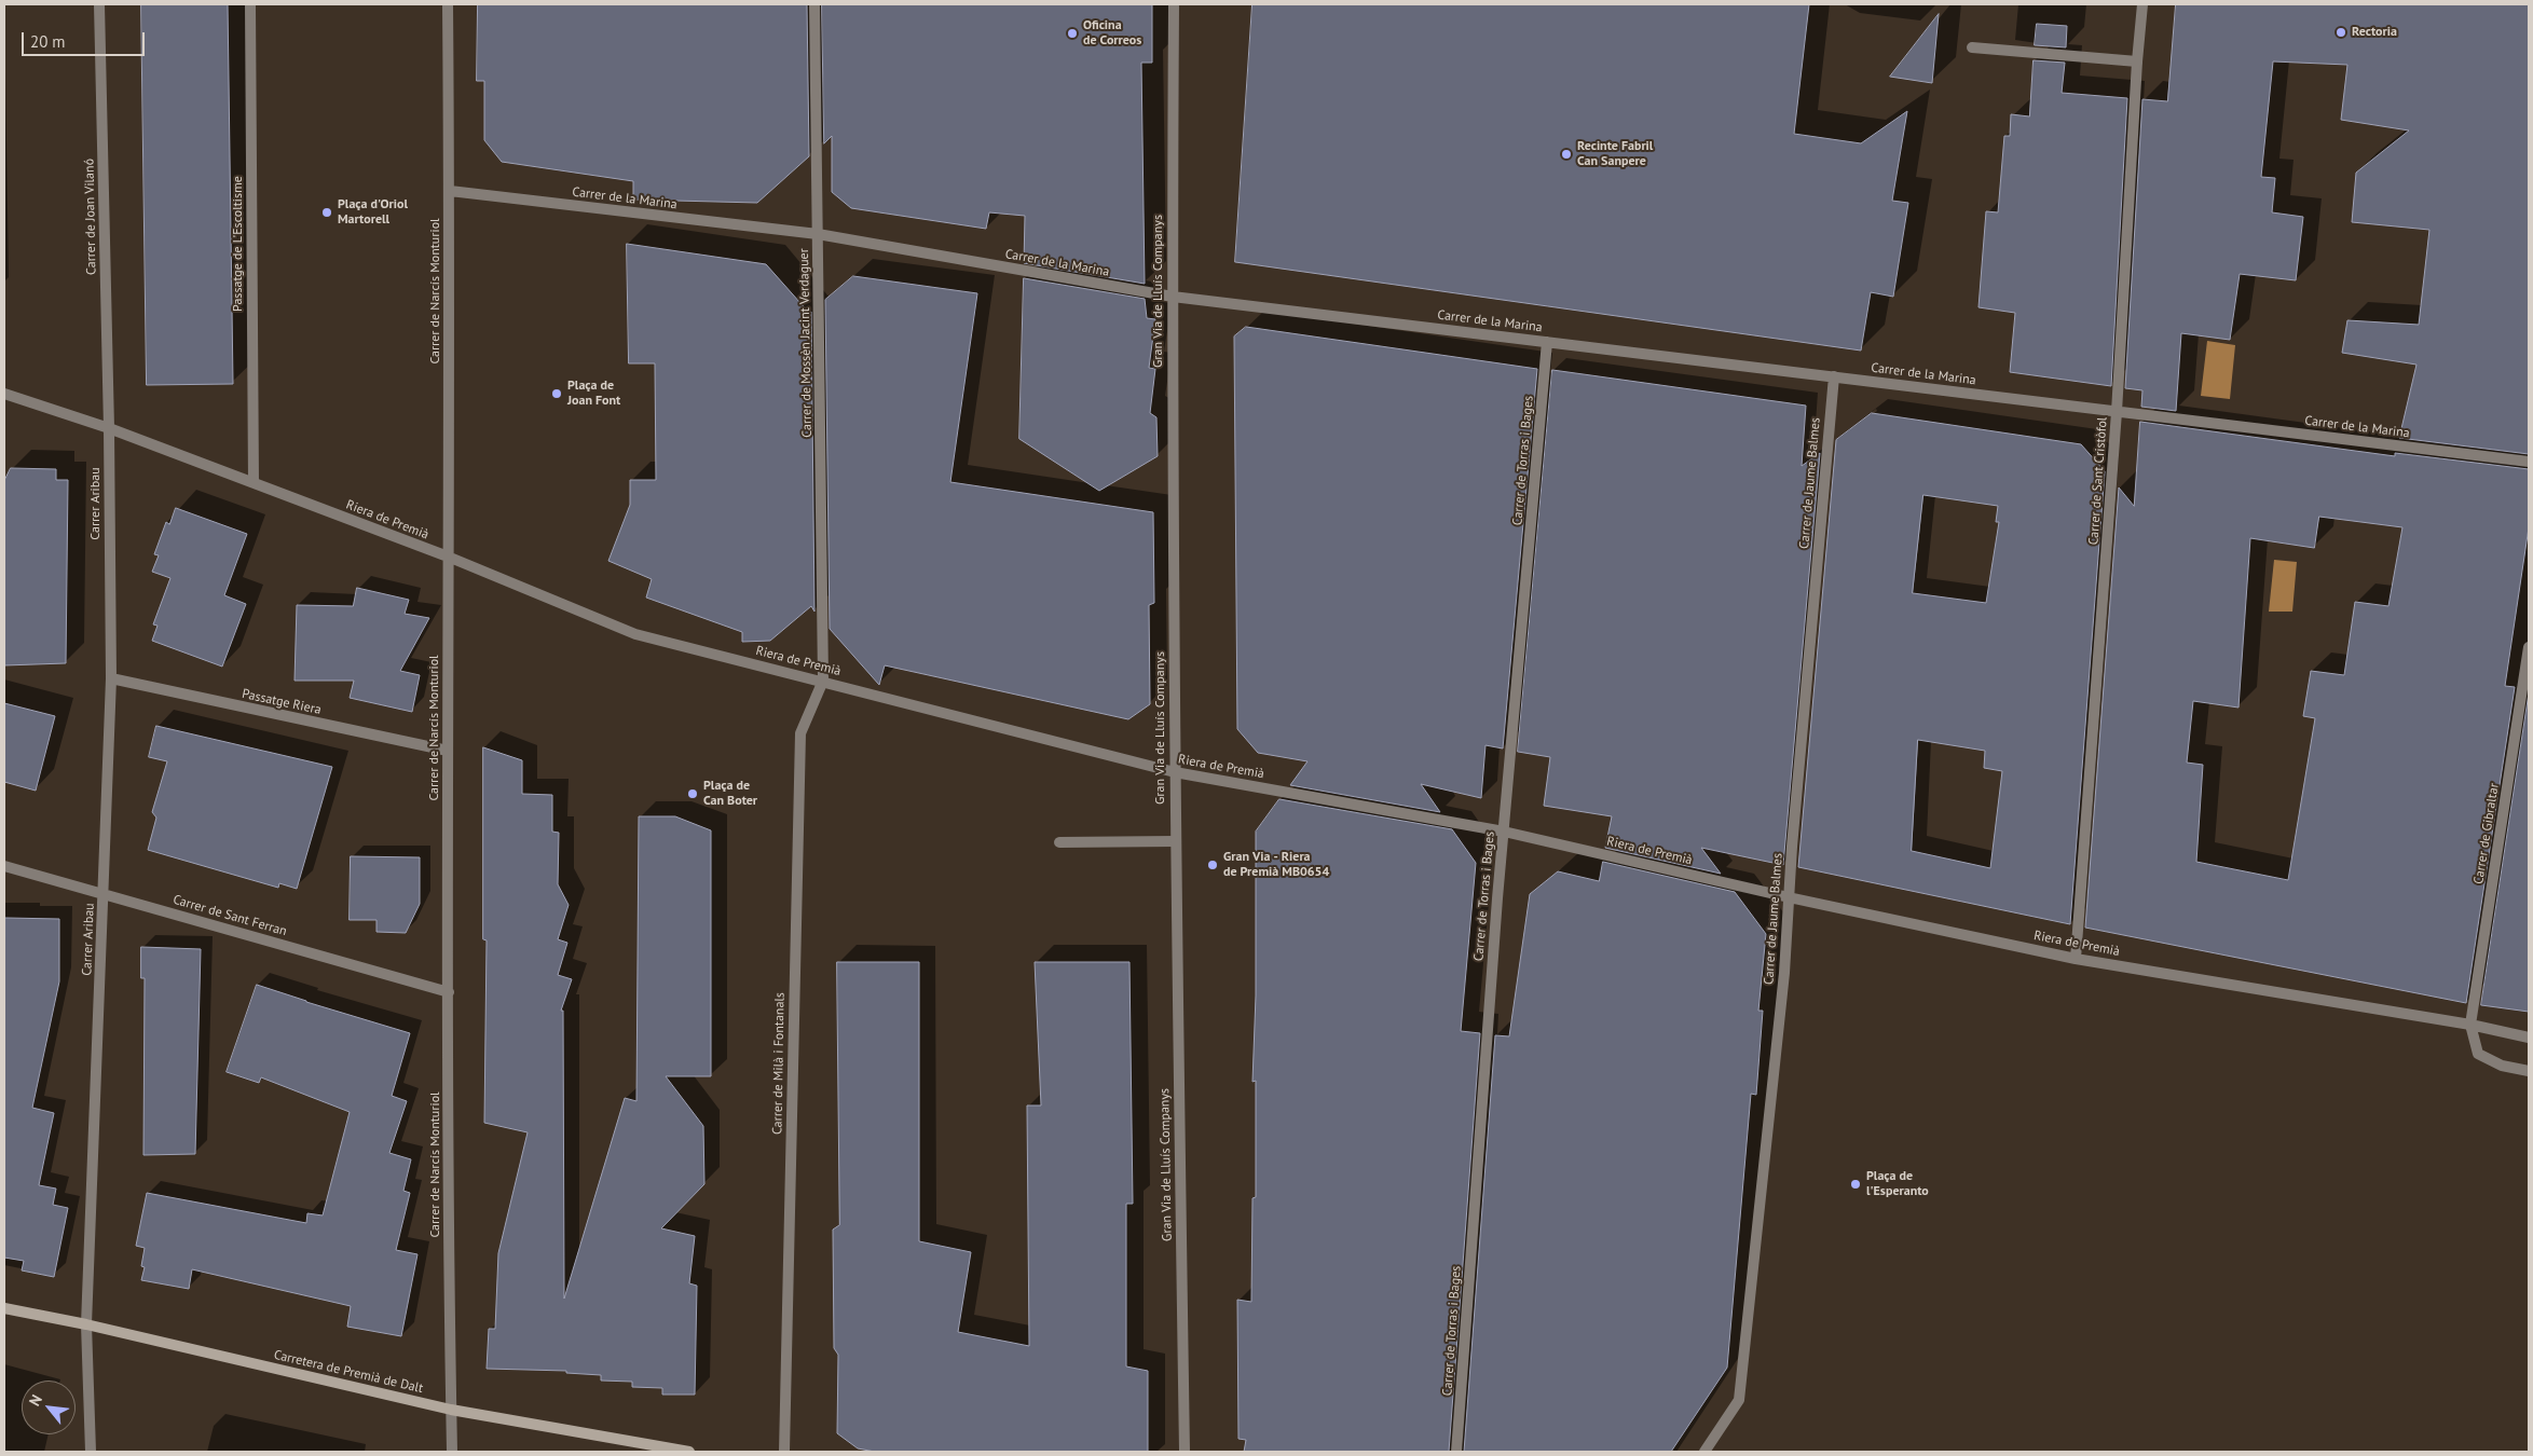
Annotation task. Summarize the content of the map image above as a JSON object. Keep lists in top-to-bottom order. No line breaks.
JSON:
{"streets":{"street":["Carrer de la Marina","Carrer de Joan Vilanó","Passatge de L'Escoltisme","Carrer de Narcís Monturiol","Gran Via de Lluís Companys","Carrer de Mossèn Jacint Verdaguer","Carrer de Torras i Bages","Carrer de Sant Cristòfol","Carrer de Jaume Balmes","Carrer Aribau","Riera de Premià","Passatge Riera","Carrer de Gibraltar","Carrer de Sant Ferran","Carrer de Milà i Fontanals","Carretera de Premià de Dalt"]},"crossings":[["Carrer de la Marina","Carrer de Narcís Monturiol"],["Carrer de la Marina","Gran Via de Lluís Companys"],["Carrer de la Marina","Carrer de Mossèn Jacint Verdaguer"],["Carrer de la Marina","Carrer de Torras i Bages"],["Carrer de la Marina","Carrer de Sant Cristòfol"],["Carrer de la Marina","Carrer de Jaume Balmes"],["Carrer de Joan Vilanó","Carrer Aribau"],["Carrer de Joan Vilanó","Riera de Premià"],["Passatge de L'Escoltisme","Riera de Premià"],["Carrer de Narcís Monturiol","Riera de Premià"],["Carrer de Narcís Monturiol","Passatge Riera"],["Carrer de Narcís Monturiol","Carrer de Sant Ferran"],["Carrer de Narcís Monturiol","Carretera de Premià de Dalt"],["Gran Via de Lluís Companys","Riera de Premià"],["Carrer de Mossèn Jacint Verdaguer","Riera de Premià"],["Carrer de Mossèn Jacint Verdaguer","Carrer de Milà i Fontanals"],["Carrer de Torras i Bages","Riera de Premià"],["Carrer de Sant Cristòfol","Riera de Premià"],["Carrer de Jaume Balmes","Riera de Premià"],["Carrer Aribau","Riera de Premià"],["Carrer Aribau","Passatge Riera"],["Carrer Aribau","Carrer de Sant Ferran"],["Carrer Aribau","Carretera de Premià de Dalt"],["Riera de Premià","Carrer de Gibraltar"],["Riera de Premià","Carrer de Milà i Fontanals"]],"places":["Rectoria","Oficina de Correos","Recinte Fabril Can Sanpere","Plaça d'Oriol Martorell","Plaça de Joan Font","Plaça de Can Boter","Gran Via - Riera de Premià MB0654","Plaça de l'Esperanto"],"scale_bar":"20 m","north":"top left"}
